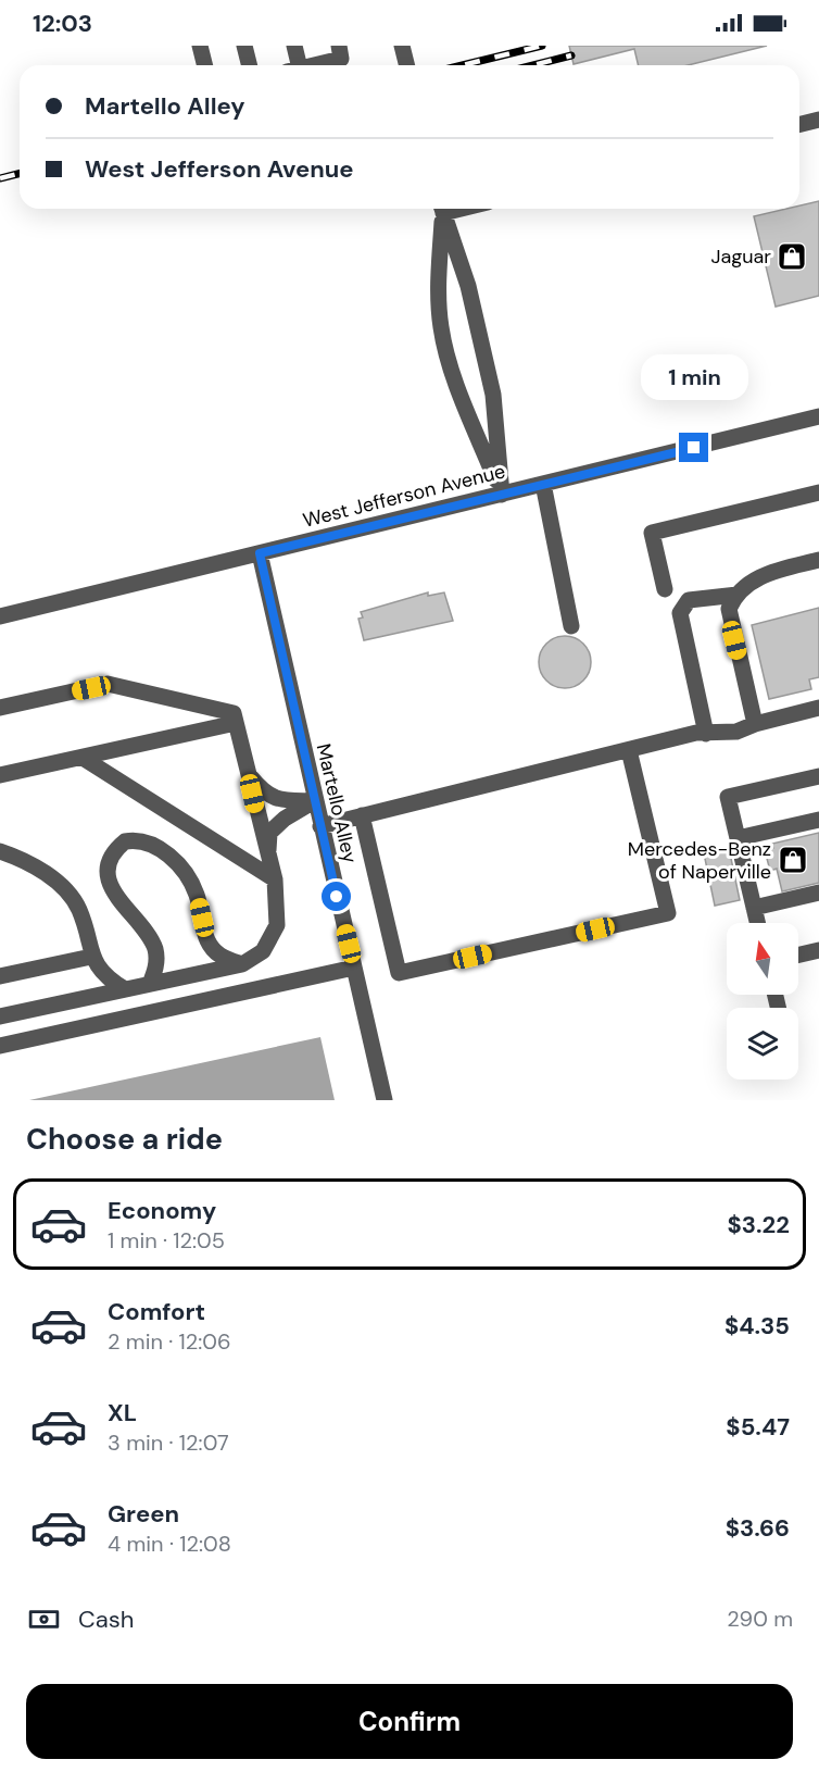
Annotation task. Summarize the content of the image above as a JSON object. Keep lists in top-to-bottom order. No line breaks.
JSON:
{"streets":{"street":["West Jefferson Avenue","Martello Alley"]},"crossings":[["West Jefferson Avenue","Martello Alley"]],"places":{"shop":["Jaguar","Mercedes-Benz of Naperville"]},"north":"top","page":{"status":"12:03","banner":["Martello Alley","West Jefferson Avenue"],"bubble":"1 min","heading":"Choose a ride","list":[{"name":"Economy","note":"1 min · 12:05","value":"$3.22"},{"name":"Comfort","note":"2 min · 12:06","value":"$4.35"},{"name":"XL","note":"3 min · 12:07","value":"$5.47"},{"name":"Green","note":"4 min · 12:08","value":"$3.66"}],"pay":["Cash","290 m"],"buttons":"Confirm"}}
